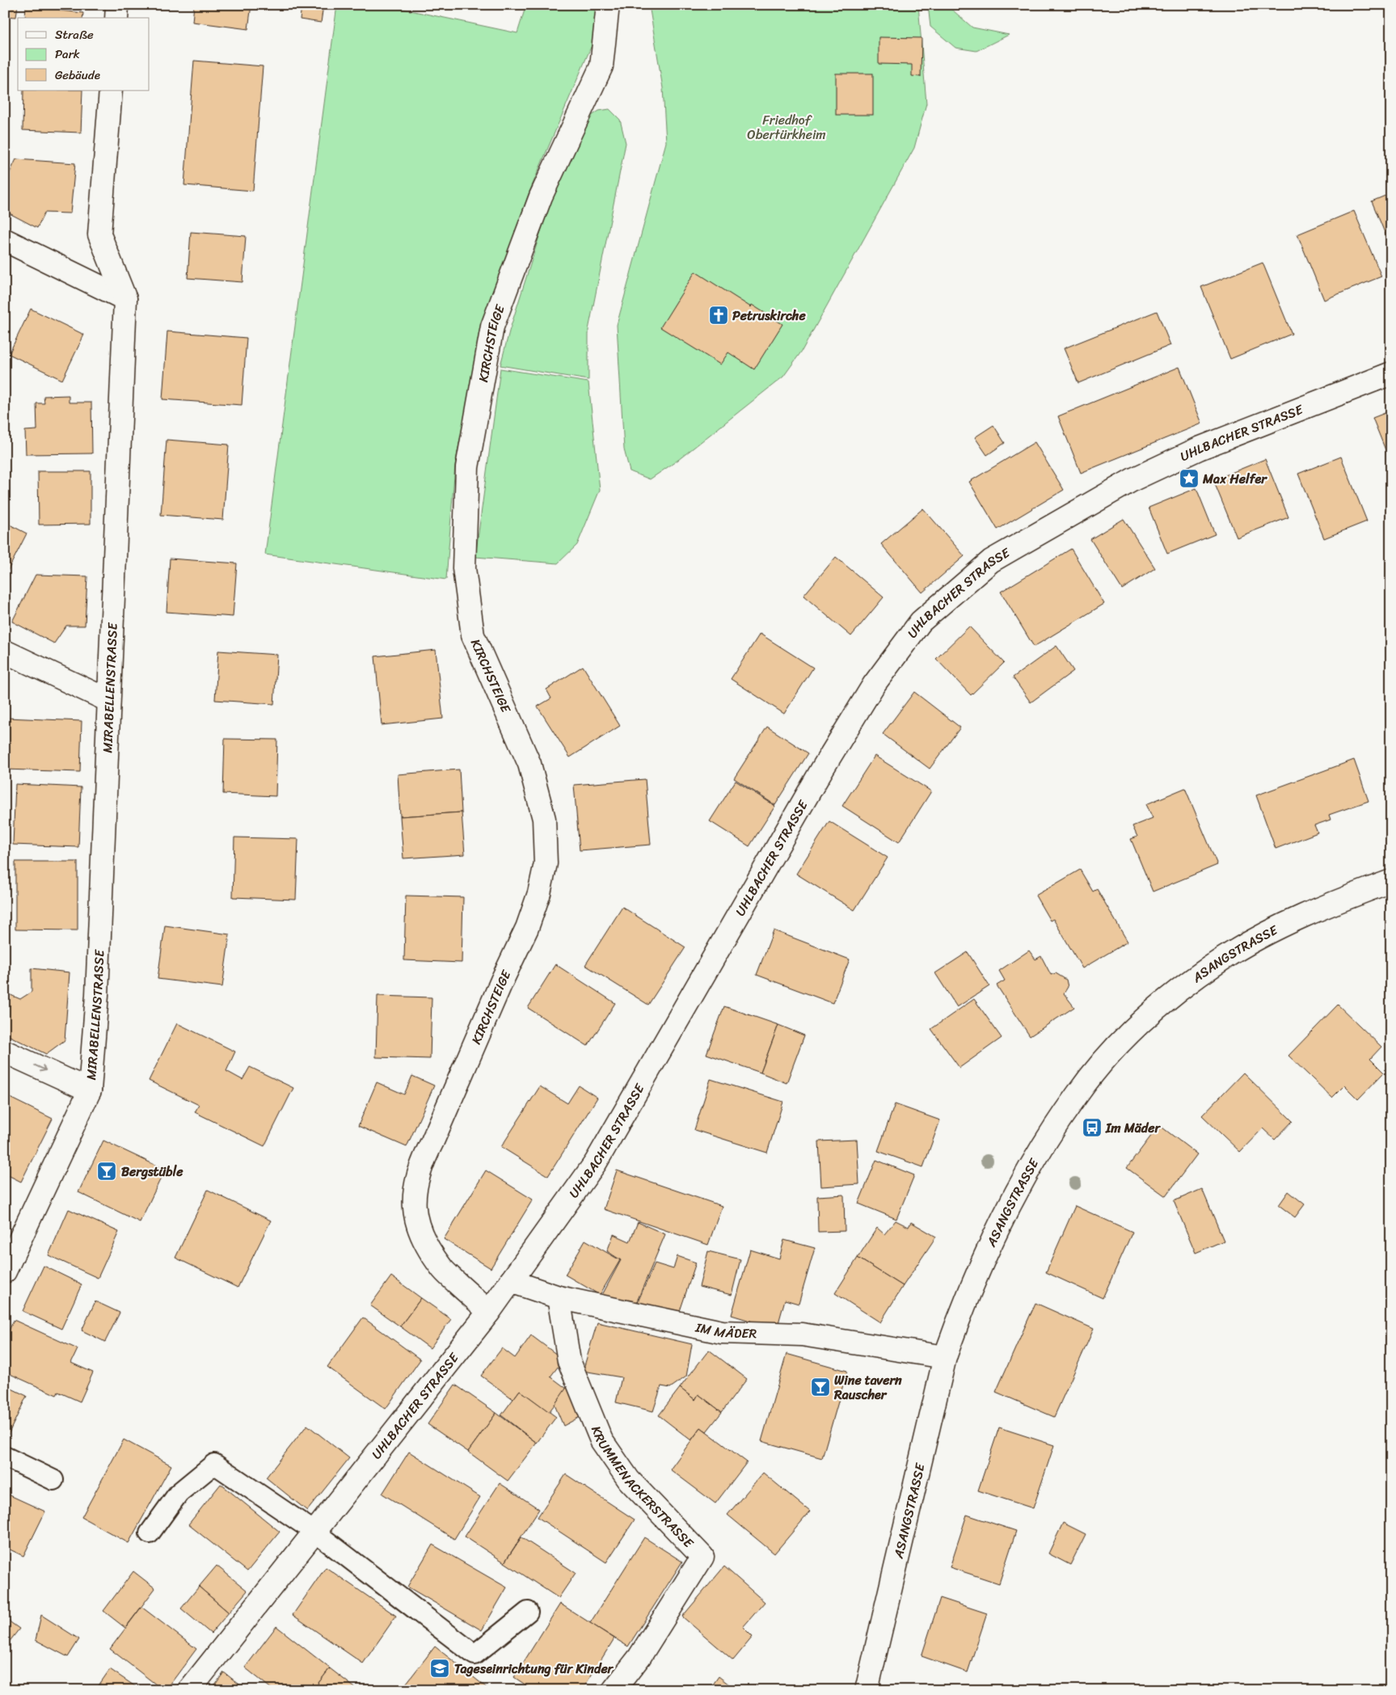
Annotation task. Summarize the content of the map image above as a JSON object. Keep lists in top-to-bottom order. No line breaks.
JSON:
{"streets":{"street":["KIRCHSTEIGE","UHLBACHER STRASSE","MIRABELLENSTRASSE","ASANGSTRASSE","IM MÄDER","KRUMMENACKERSTRASSE"]},"crossings":[["KIRCHSTEIGE","UHLBACHER STRASSE"],["UHLBACHER STRASSE","IM MÄDER"],["ASANGSTRASSE","IM MÄDER"],["IM MÄDER","KRUMMENACKERSTRASSE"]],"parks":["Friedhof Obertürkheim"],"places":{"church":["Petruskirche"],"place":["Max Helfer"],"bus stop":["Im Mäder"],"bar":["Bergstüble","Wine tavern Rauscher"],"school or university":["Tageseinrichtung für Kinder"]},"legend":["Straße","Park","Gebäude"]}
